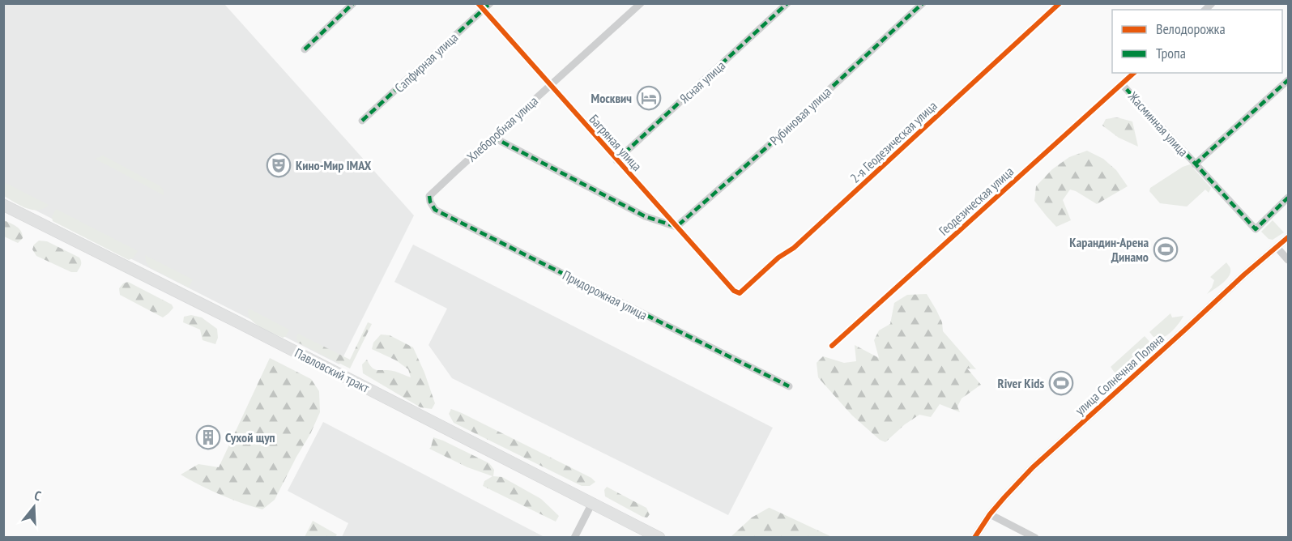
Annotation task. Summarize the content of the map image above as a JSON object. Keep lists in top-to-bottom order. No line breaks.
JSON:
{"streets":{"main road":["Павловский тракт"],"street":["Сапфирная улица","Ясная улица","Рубиновая улица","Жасминная улица","Хлеборобная улица","2-я Геодезическая улица","Багряная улица","Геодезическая улица","Придорожная улица","улица Солнечная Поляна"]},"crossings":[["Сапфирная улица","Багряная улица"],["Ясная улица","Багряная улица"],["Рубиновая улица","Багряная улица"],["Жасминная улица","Геодезическая улица"],["Хлеборобная улица","Багряная улица"],["Хлеборобная улица","Придорожная улица"],["2-я Геодезическая улица","Багряная улица"]],"places":{"hotel":["Москвич"],"theatre":["Кино-Мир IMAX"],"sports":["Карандин-Арена Динамо","River Kids"],"building":["Сухой щуп"]},"legend":["Велодорожка","Тропа"],"north":"top"}
